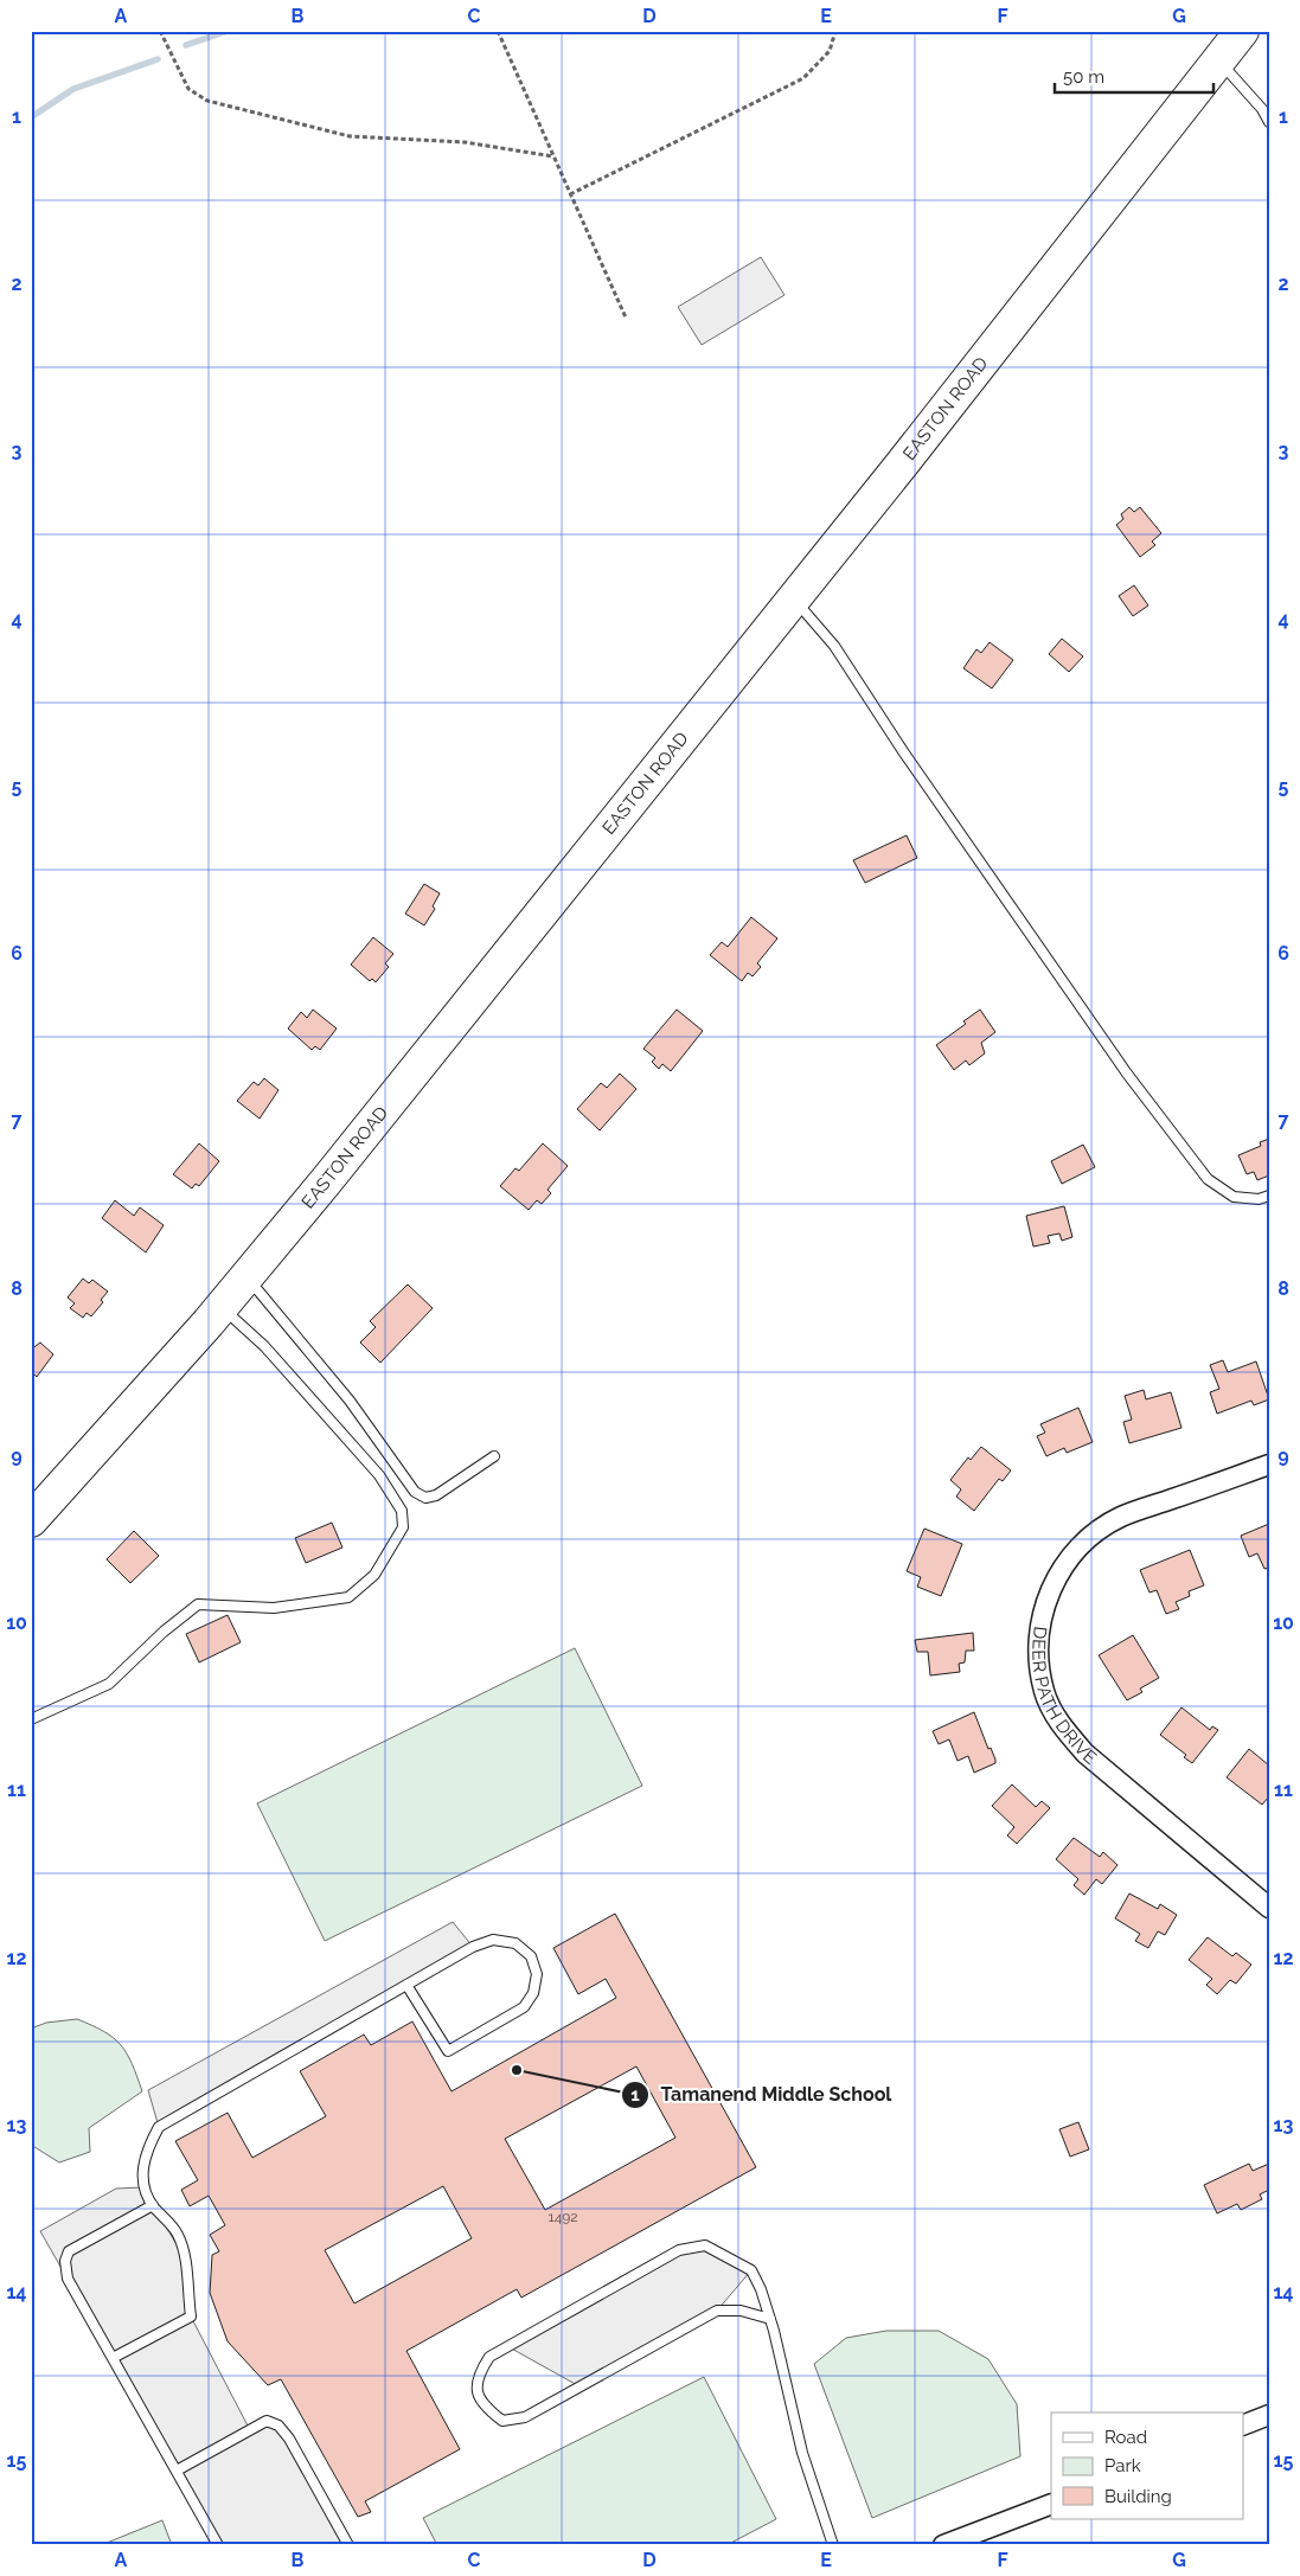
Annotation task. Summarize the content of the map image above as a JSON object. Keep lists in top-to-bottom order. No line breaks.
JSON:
{"streets":{"highway":["EASTON ROAD"],"street":["DEER PATH DRIVE"]},"places":["Tamanend Middle School"],"house_numbers":["1492"],"legend":["Road","Park","Building"],"scale_bar":"50 m","grid":{"columns":["A","B","C","D","E","F","G"],"rows":["1","2","3","4","5","6","7","8","9","10","11","12","13","14","15"]}}
